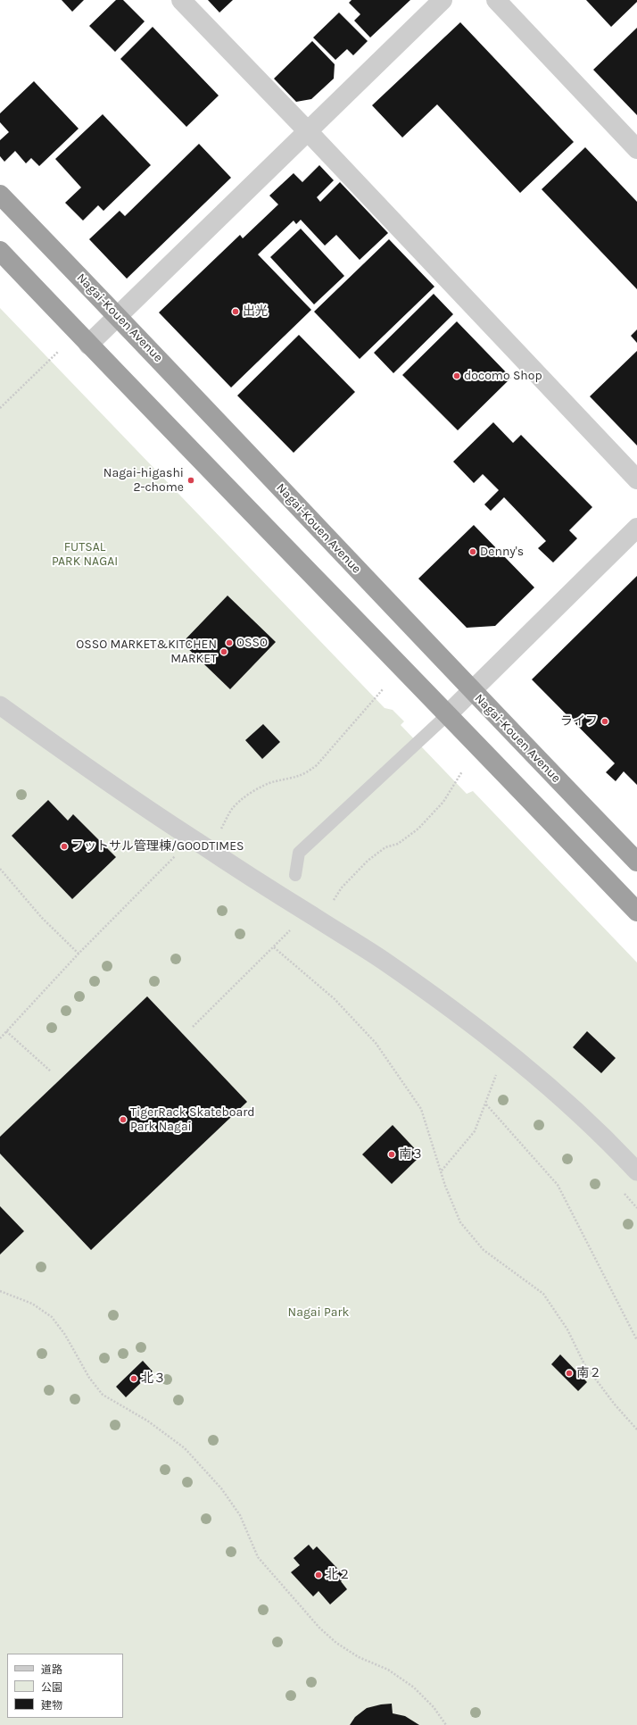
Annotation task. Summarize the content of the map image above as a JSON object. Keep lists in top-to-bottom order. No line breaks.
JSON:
{"streets":{"highway":["Nagai-Kouen Avenue"]},"parks":["FUTSAL PARK NAGAI","Nagai Park"],"places":["出光","docomo Shop","Nagai-higashi 2-chome","Denny's","OSSO","OSSO MARKET&KITCHEN MARKET","ライフ","フットサル管理棟/GOODTIMES","TigerRack Skateboard Park Nagai","南３","南２","北３","北２"],"legend":["道路","公園","建物"]}
